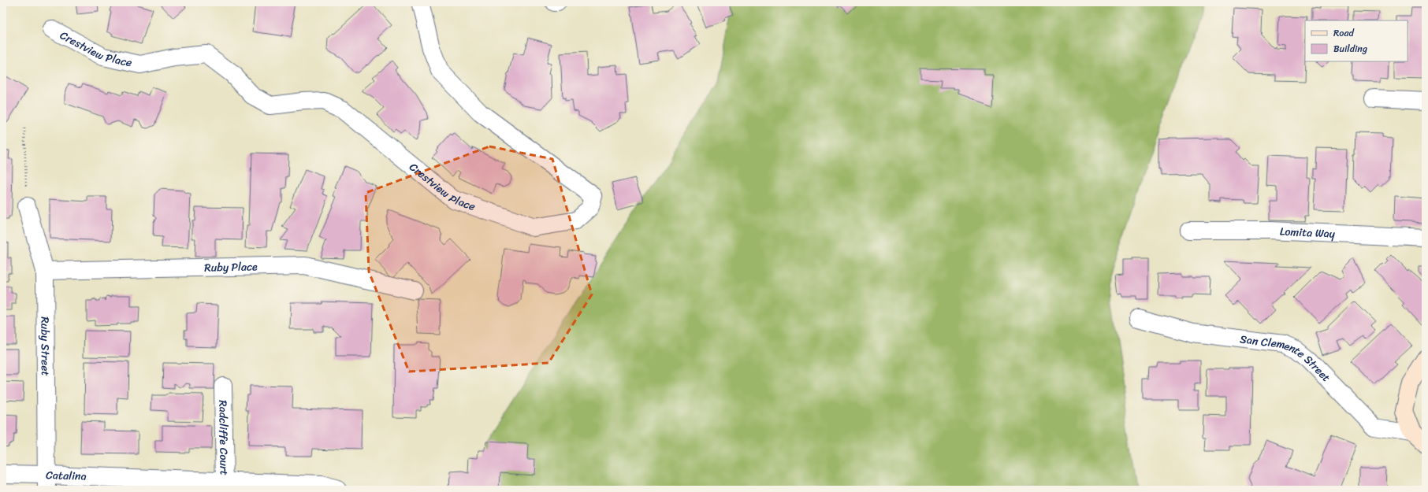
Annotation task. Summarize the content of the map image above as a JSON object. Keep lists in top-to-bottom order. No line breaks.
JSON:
{"streets":{"street":["Crestview Place","Lomita Way","Ruby Place","Ruby Street","San Clemente Street","Radcliffe Court","Catalina"]},"crossings":[["Ruby Place","Ruby Street"],["Ruby Street","Catalina"],["Radcliffe Court","Catalina"]],"legend":["Road","Building"]}
